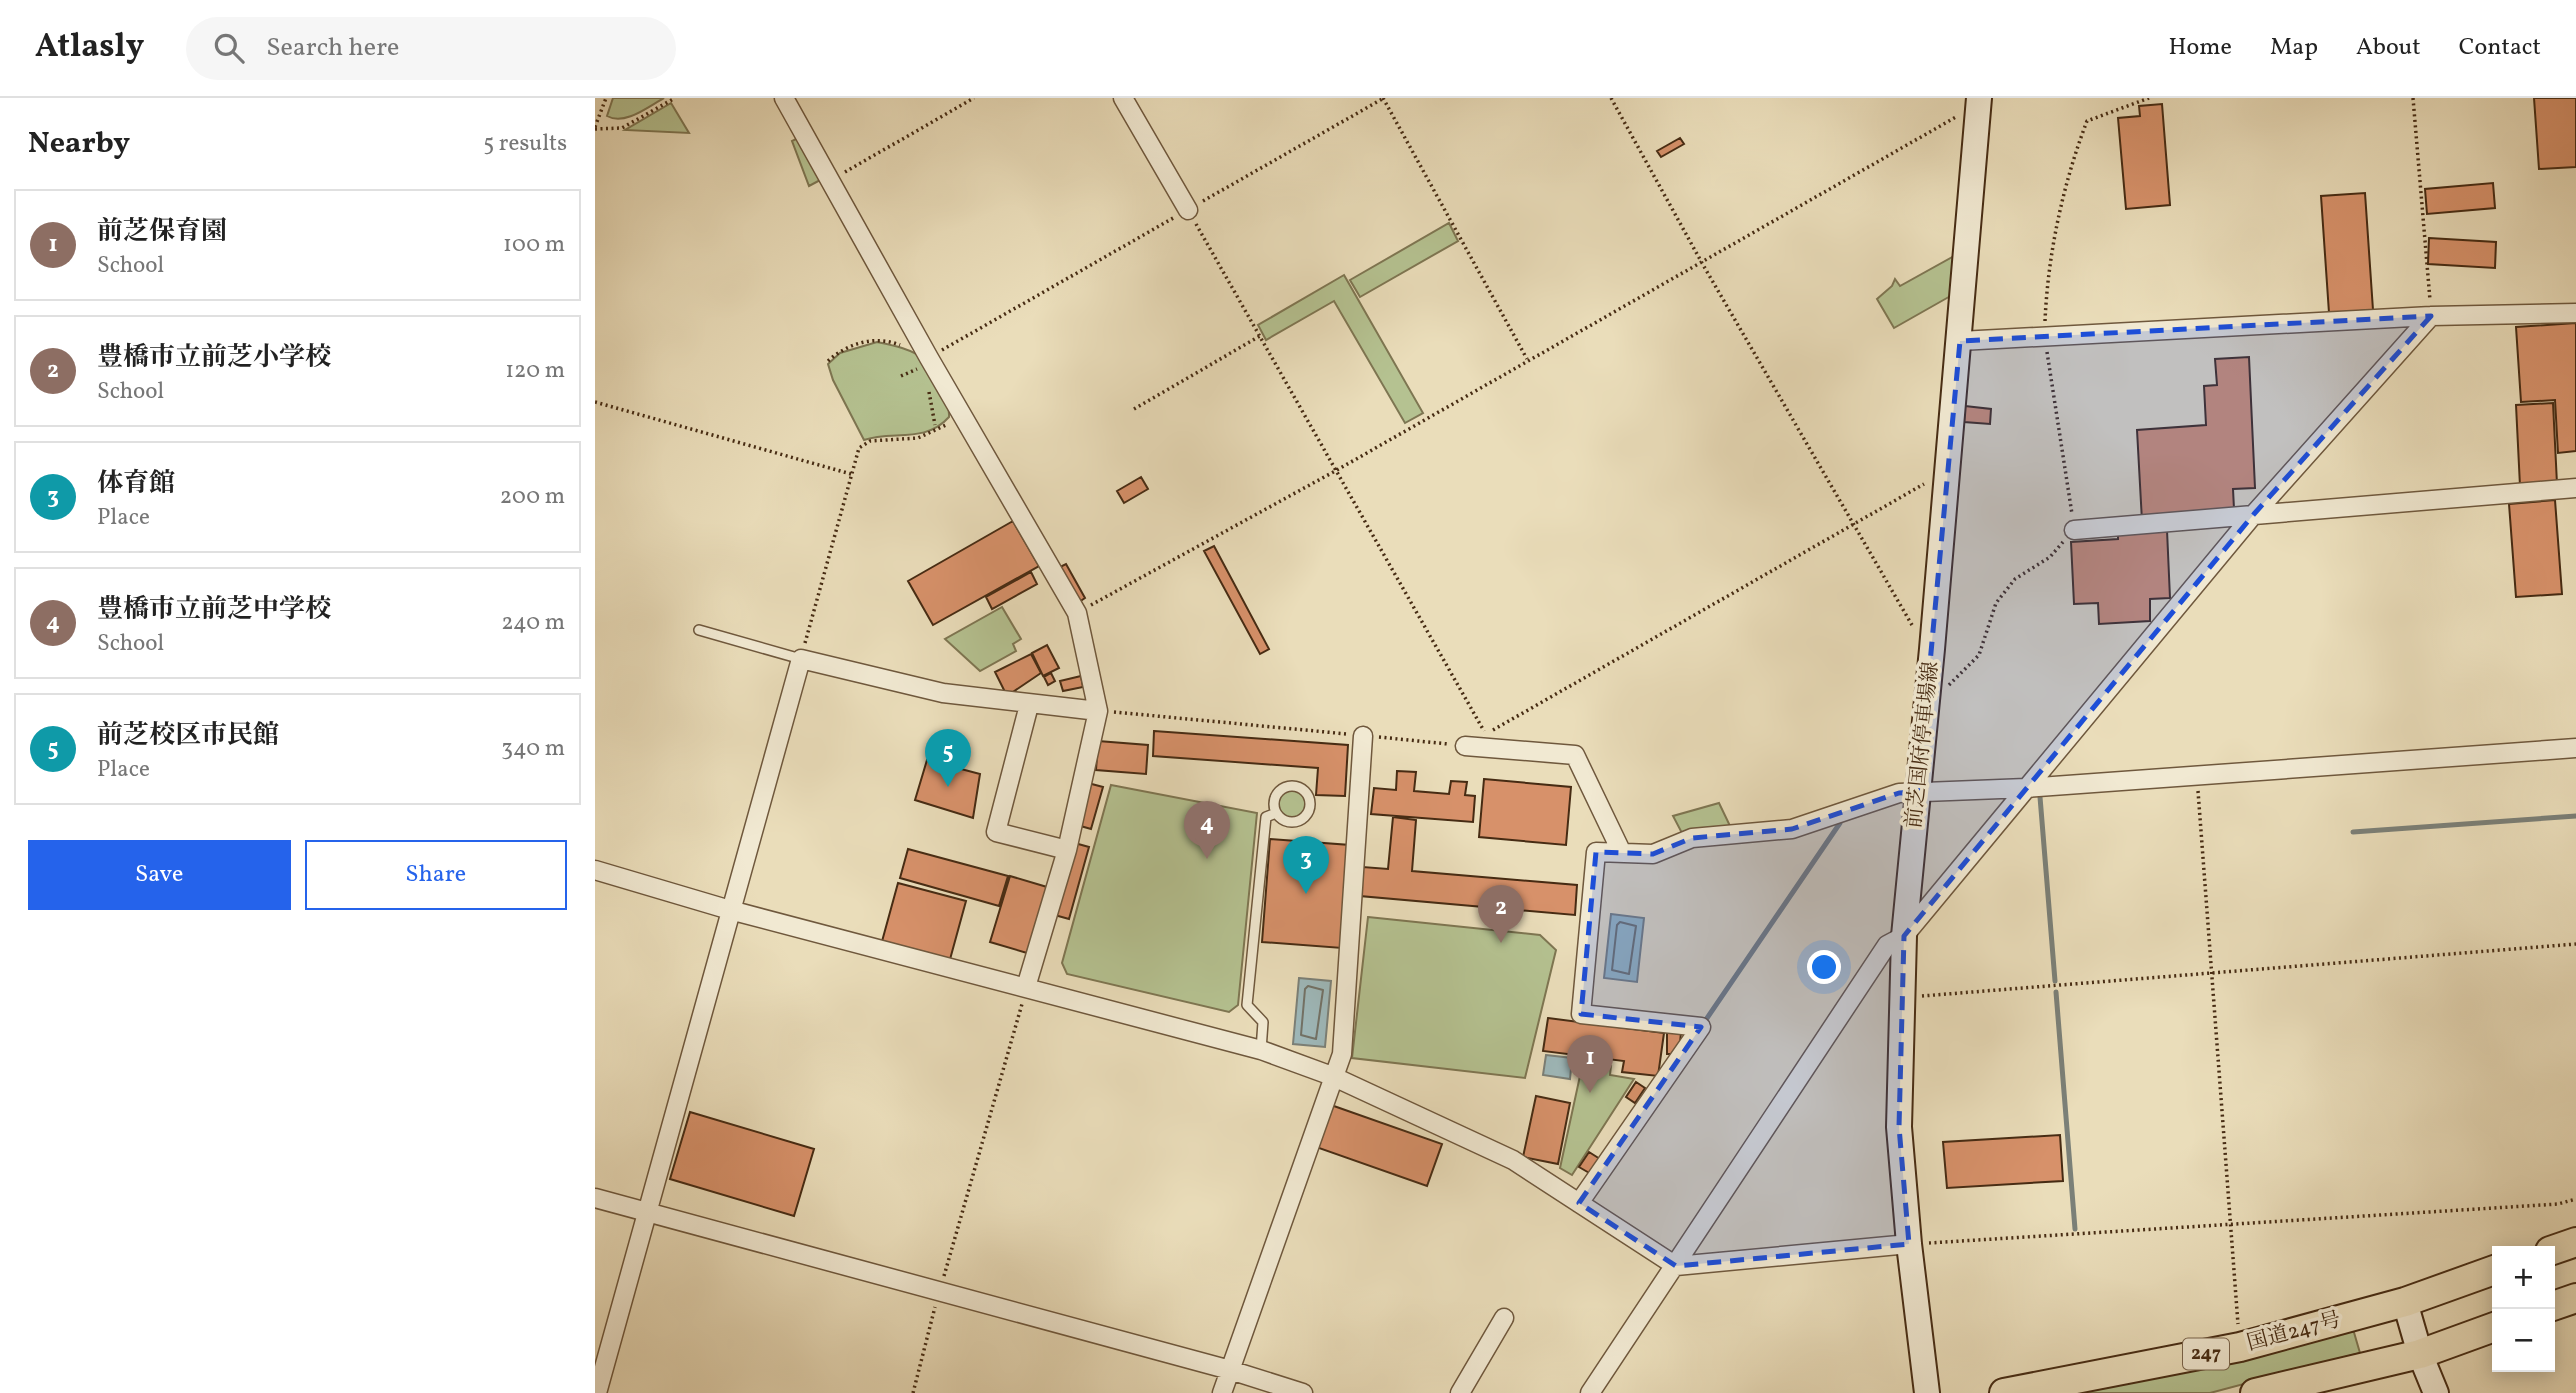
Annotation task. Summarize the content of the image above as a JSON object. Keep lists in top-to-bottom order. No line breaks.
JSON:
{"streets":{"highway":["国道247号","247"],"main road":["前芝国府停車場線"]},"page":{"header":"Atlasly","search":"Search here","nav":["Home","Map","About","Contact"],"heading":["Nearby","5 results"],"list":[{"mark":"1","name":"前芝保育園","note":"School","value":"100 m"},{"mark":"2","name":"豊橋市立前芝小学校","note":"School","value":"120 m"},{"mark":"3","name":"体育館","note":"Place","value":"200 m"},{"mark":"4","name":"豊橋市立前芝中学校","note":"School","value":"240 m"},{"mark":"5","name":"前芝校区市民館","note":"Place","value":"340 m"}],"pins":["5","4","3","2","1"],"buttons":["Save","Share"],"map_buttons":["+","−"]}}
